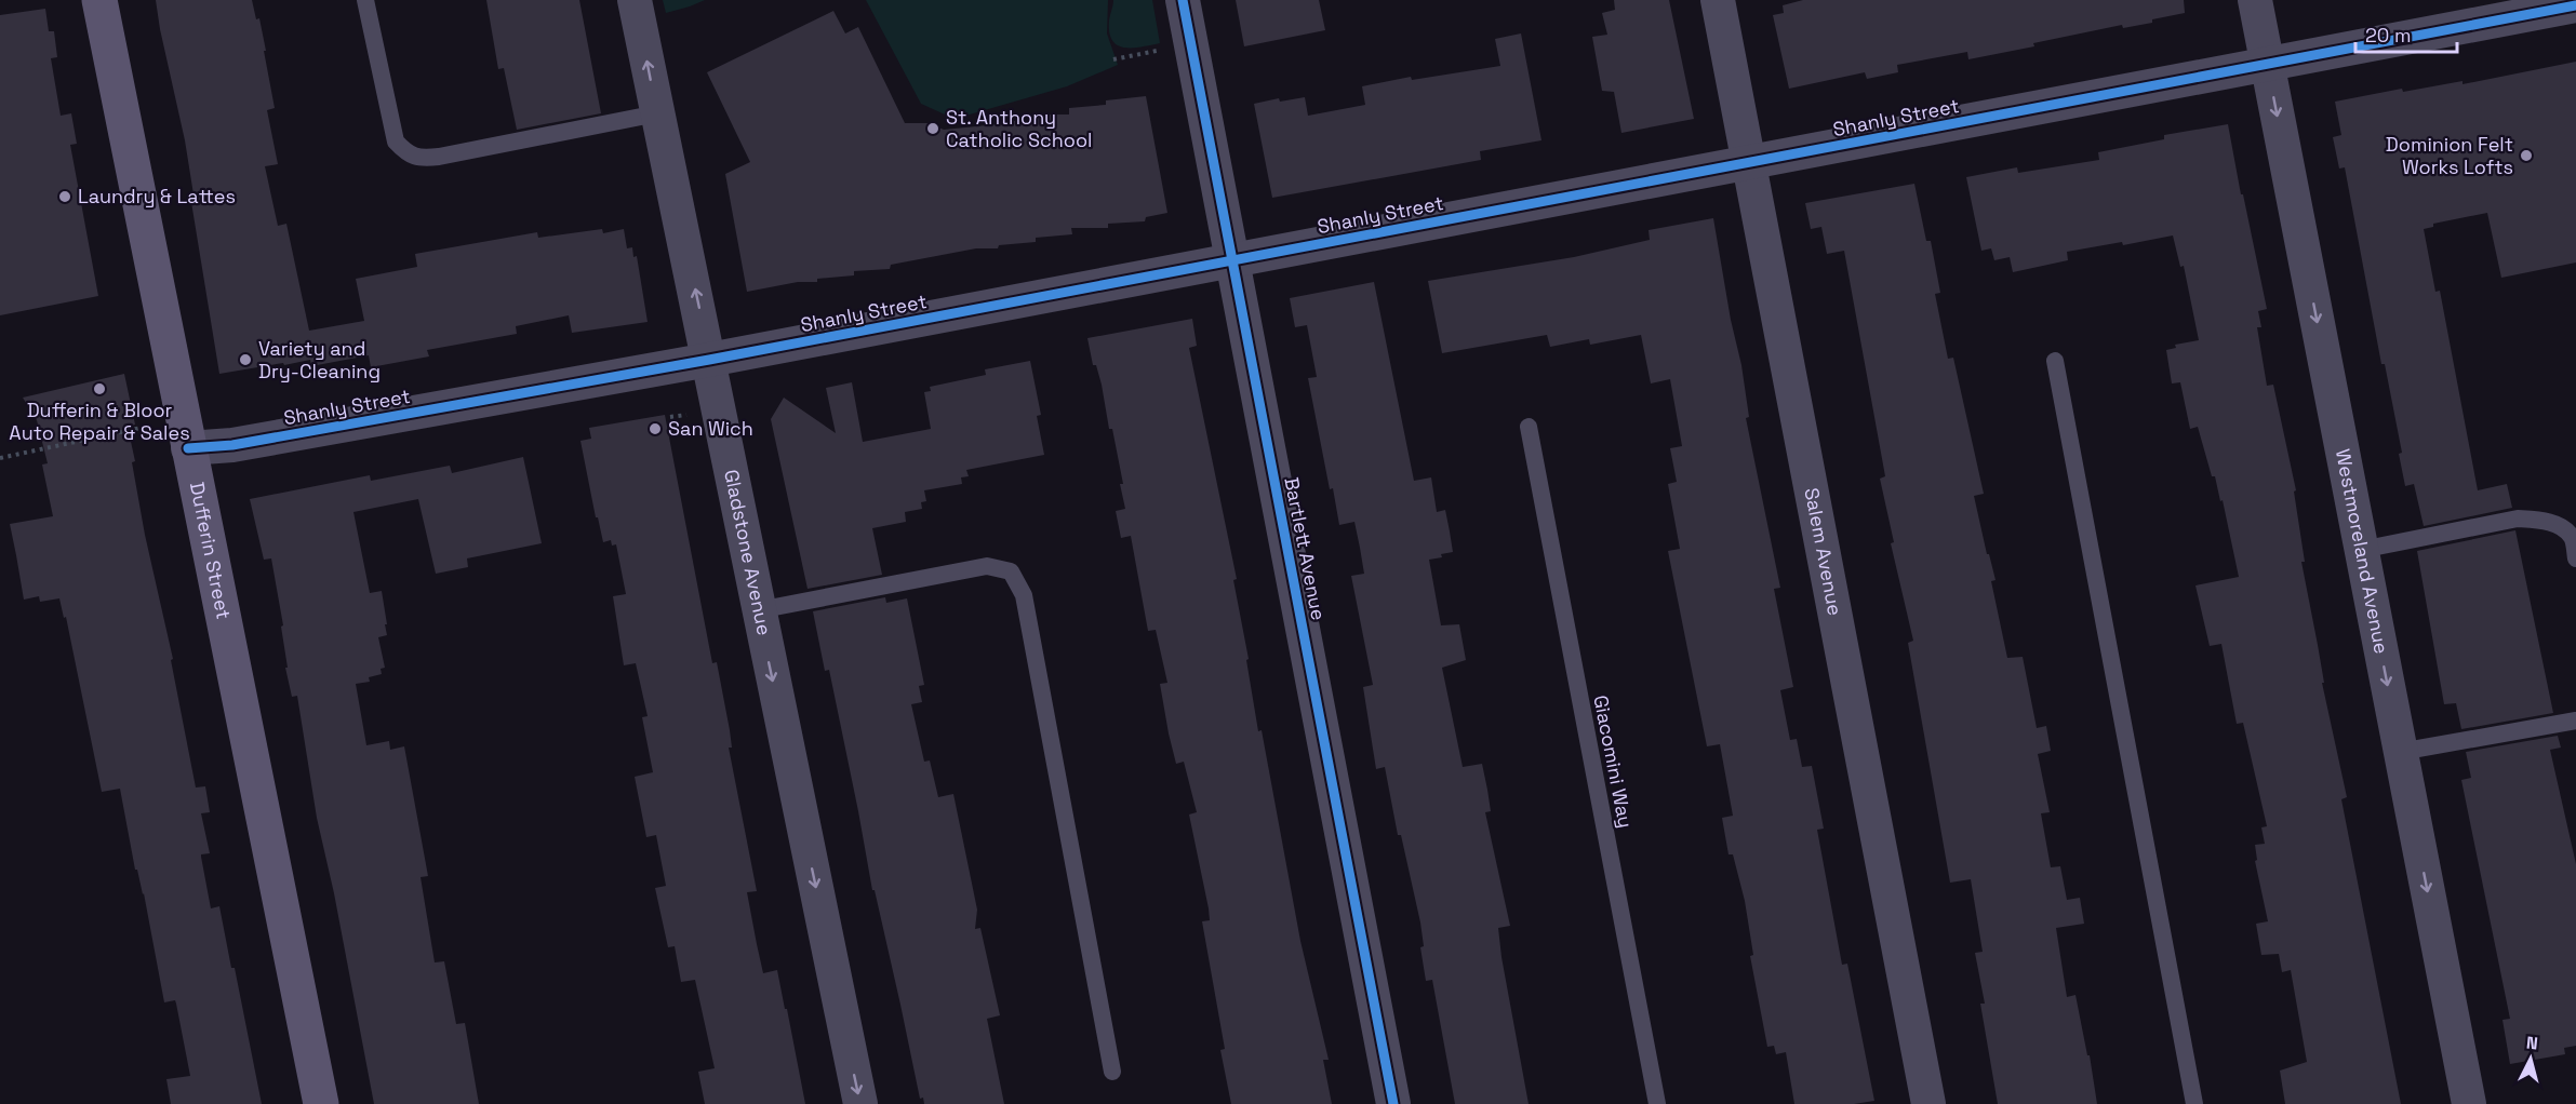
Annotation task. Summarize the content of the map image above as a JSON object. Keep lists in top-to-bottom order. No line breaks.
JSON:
{"streets":{"main road":["Dufferin Street"],"street":["Shanly Street","Bartlett Avenue","Gladstone Avenue","Salem Avenue","Westmoreland Avenue"],"lane":["Giacomini Way"]},"crossings":[["Shanly Street","Bartlett Avenue"],["Shanly Street","Dufferin Street"],["Shanly Street","Gladstone Avenue"],["Shanly Street","Salem Avenue"],["Shanly Street","Westmoreland Avenue"]],"one_way":["Westmoreland Avenue"],"places":["St. Anthony Catholic School","Dominion Felt Works Lofts","Laundry & Lattes","Variety and Dry-Cleaning","Dufferin & Bloor Auto Repair & Sales","San Wich"],"scale_bar":"20 m","north":"top"}
